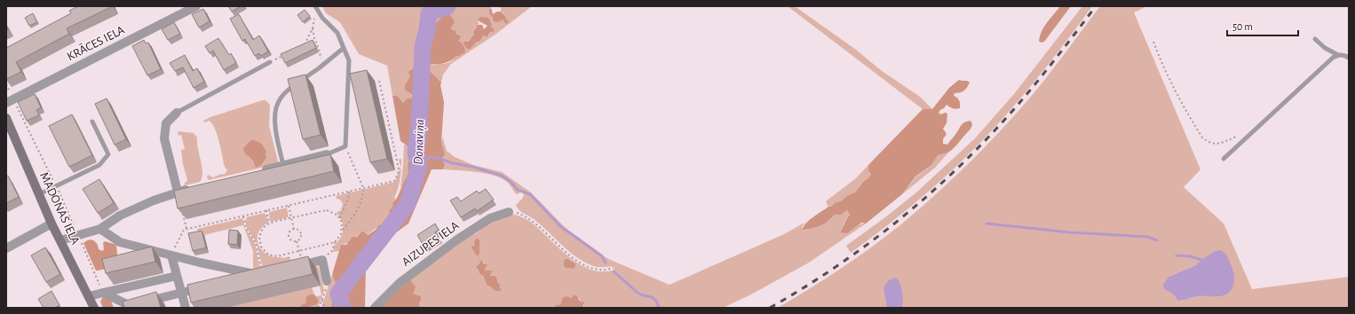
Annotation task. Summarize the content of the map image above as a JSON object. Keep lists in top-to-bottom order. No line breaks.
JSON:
{"streets":{"main road":["MADONAS IELA"],"street":["KRĀCES IELA","AIZUPES IELA"]},"water":["Donaviņa"],"scale_bar":"50 m"}
